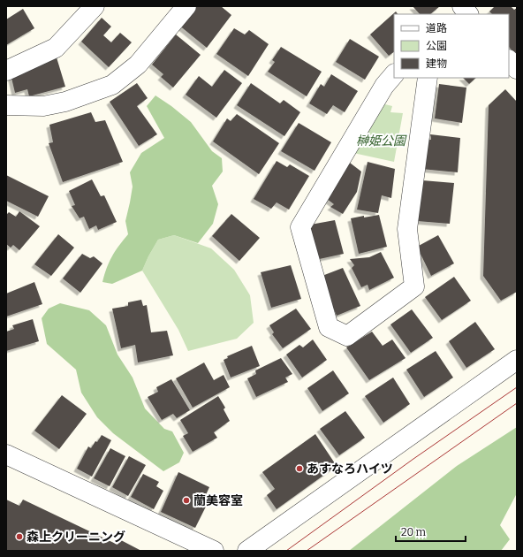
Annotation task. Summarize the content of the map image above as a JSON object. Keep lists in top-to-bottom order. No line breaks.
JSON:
{"parks":["榊姫公園"],"places":["あすなろハイツ","蘭美容室","森上クリーニング"],"legend":["道路","公園","建物"],"scale_bar":"20 m"}
